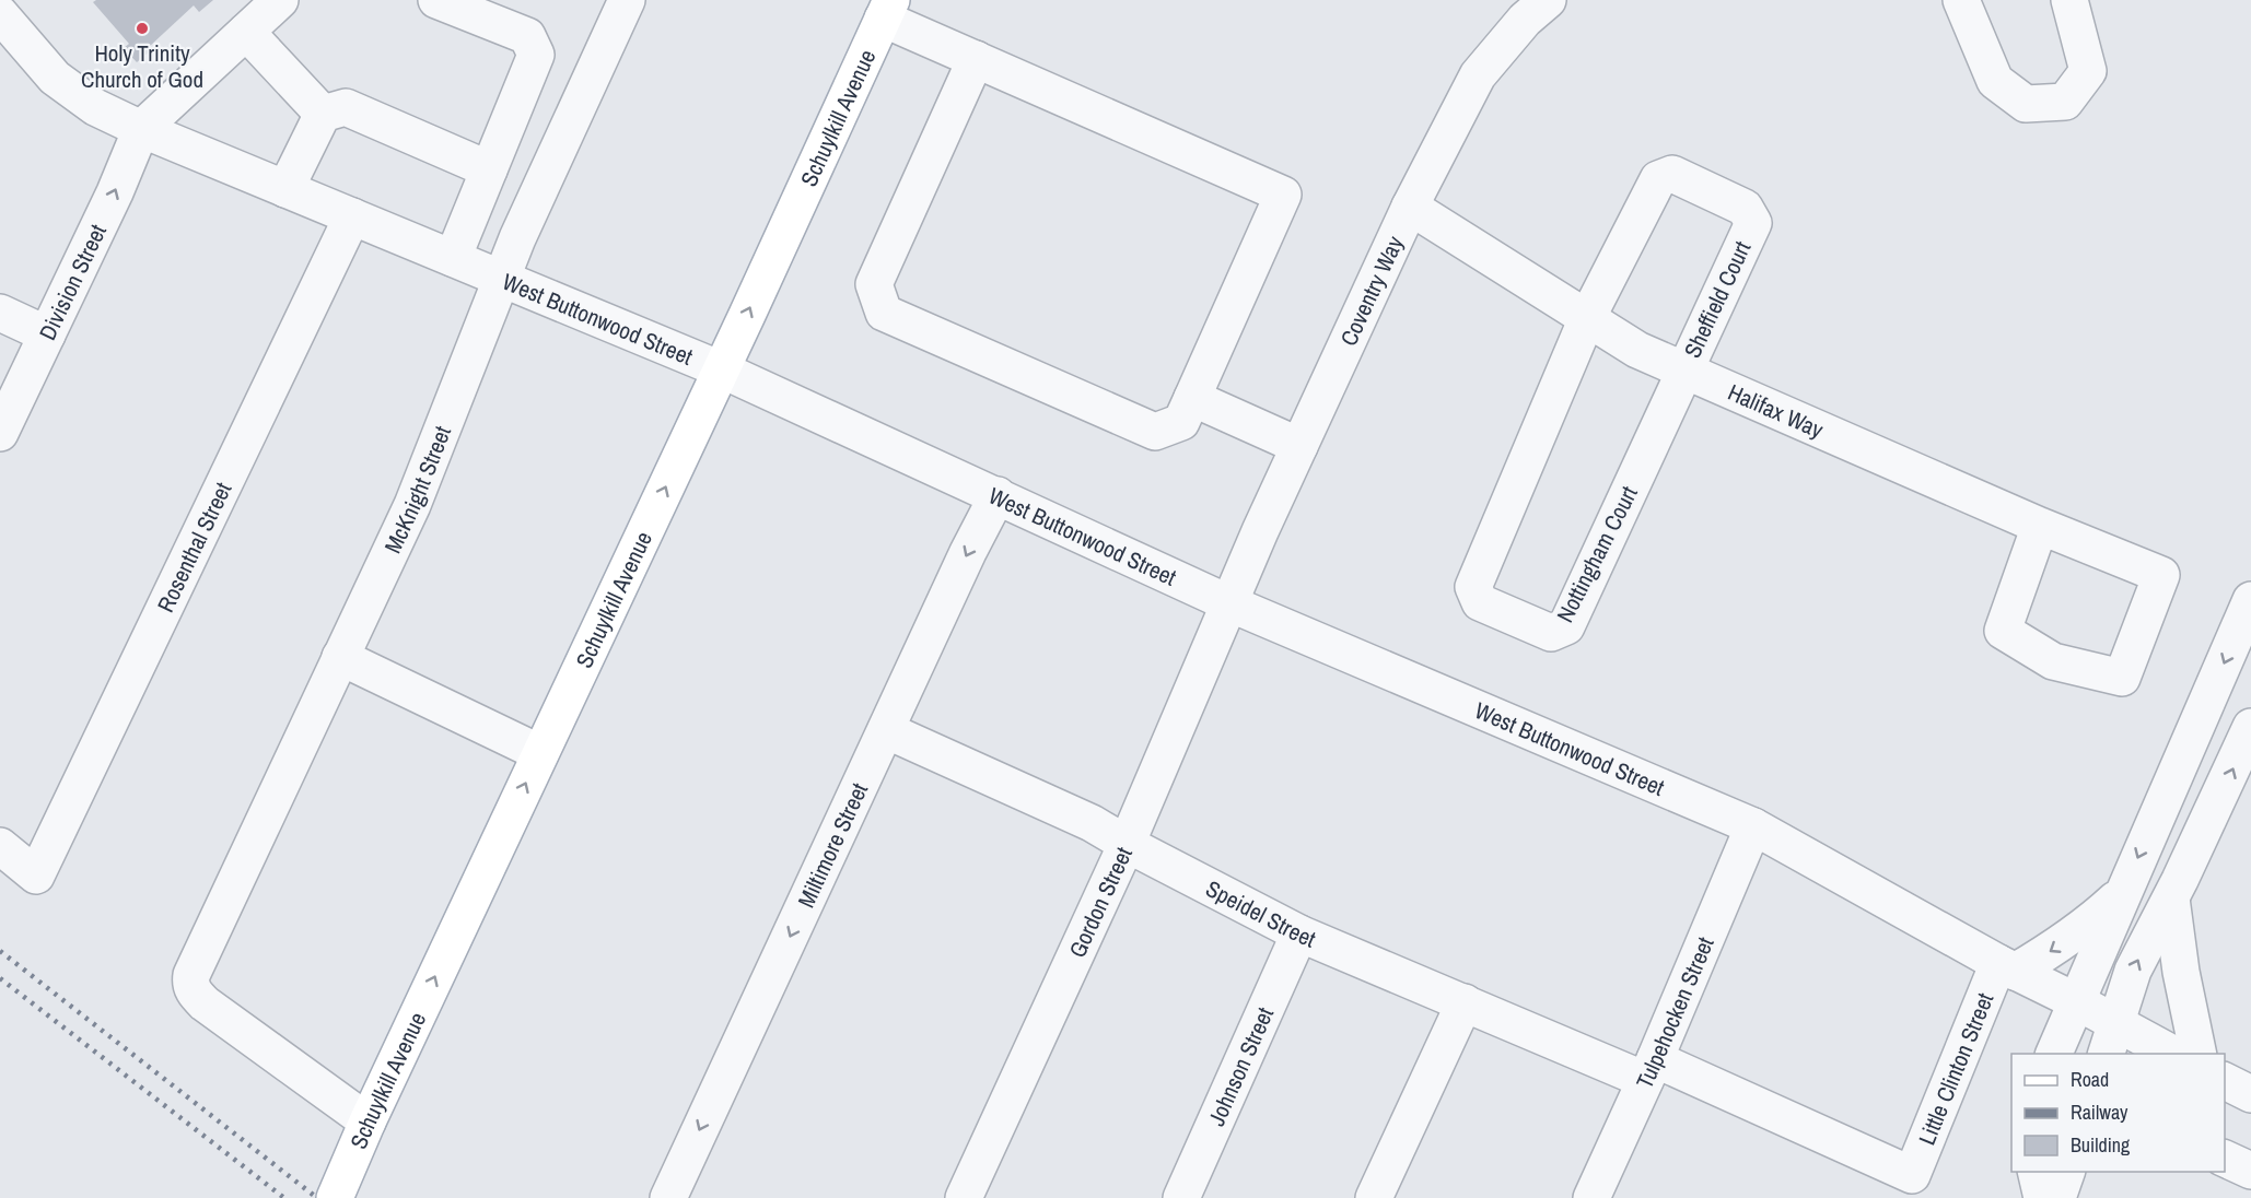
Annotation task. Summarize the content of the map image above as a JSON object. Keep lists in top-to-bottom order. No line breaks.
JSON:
{"streets":{"main road":["Schuylkill Avenue"],"street":["Division Street","Coventry Way","Sheffield Court","West Buttonwood Street","Halifax Way","McKnight Street","Rosenthal Street","Nottingham Court","Miltimore Street","Gordon Street","Speidel Street","Tulpehocken Street","Johnson Street","Little Clinton Street"]},"crossings":[["Schuylkill Avenue","West Buttonwood Street"],["Schuylkill Avenue","McKnight Street"],["Division Street","West Buttonwood Street"],["Coventry Way","West Buttonwood Street"],["Coventry Way","Halifax Way"],["Coventry Way","Gordon Street"],["Sheffield Court","Halifax Way"],["Sheffield Court","Nottingham Court"],["West Buttonwood Street","McKnight Street"],["West Buttonwood Street","Rosenthal Street"],["West Buttonwood Street","Miltimore Street"],["West Buttonwood Street","Gordon Street"],["West Buttonwood Street","Tulpehocken Street"],["West Buttonwood Street","Little Clinton Street"],["Halifax Way","Nottingham Court"],["Miltimore Street","Speidel Street"],["Gordon Street","Speidel Street"],["Speidel Street","Tulpehocken Street"],["Speidel Street","Johnson Street"],["Speidel Street","Little Clinton Street"]],"one_way":["Schuylkill Avenue","Division Street","Miltimore Street"],"places":["Holy Trinity Church of God"],"legend":["Road","Railway","Building"]}
